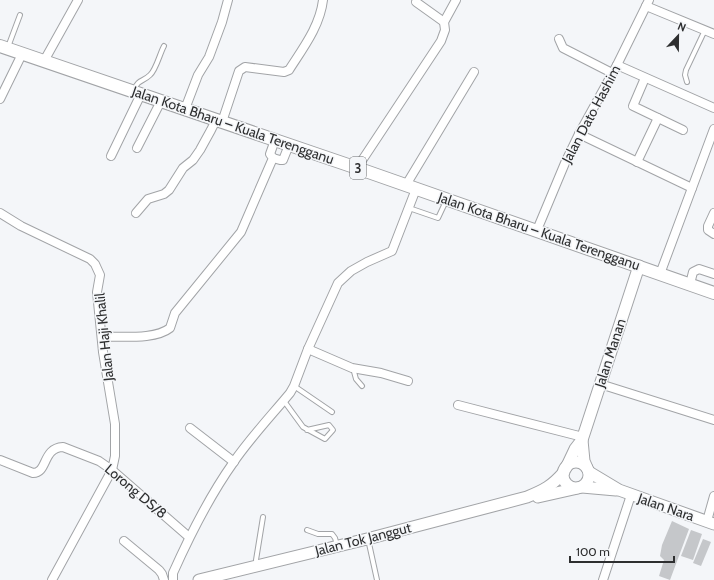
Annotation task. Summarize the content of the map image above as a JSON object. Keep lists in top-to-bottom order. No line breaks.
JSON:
{"streets":{"main road":["Jalan Kota Bharu – Kuala Terengganu","3","Jalan Manan","Jalan Nara","Jalan Tok Janggut"],"street":["Jalan Dato Hashim","Jalan Haji Khalil","Lorong DS/8"]},"crossings":[["Jalan Dato Hashim","Jalan Kota Bharu – Kuala Terengganu"],["Jalan Kota Bharu – Kuala Terengganu","Jalan Manan"],["Jalan Haji Khalil","Lorong DS/8"],["Jalan Manan","Jalan Nara"],["Jalan Manan","Jalan Tok Janggut"],["Jalan Nara","Jalan Tok Janggut"]],"scale_bar":"100 m","north":"top"}
